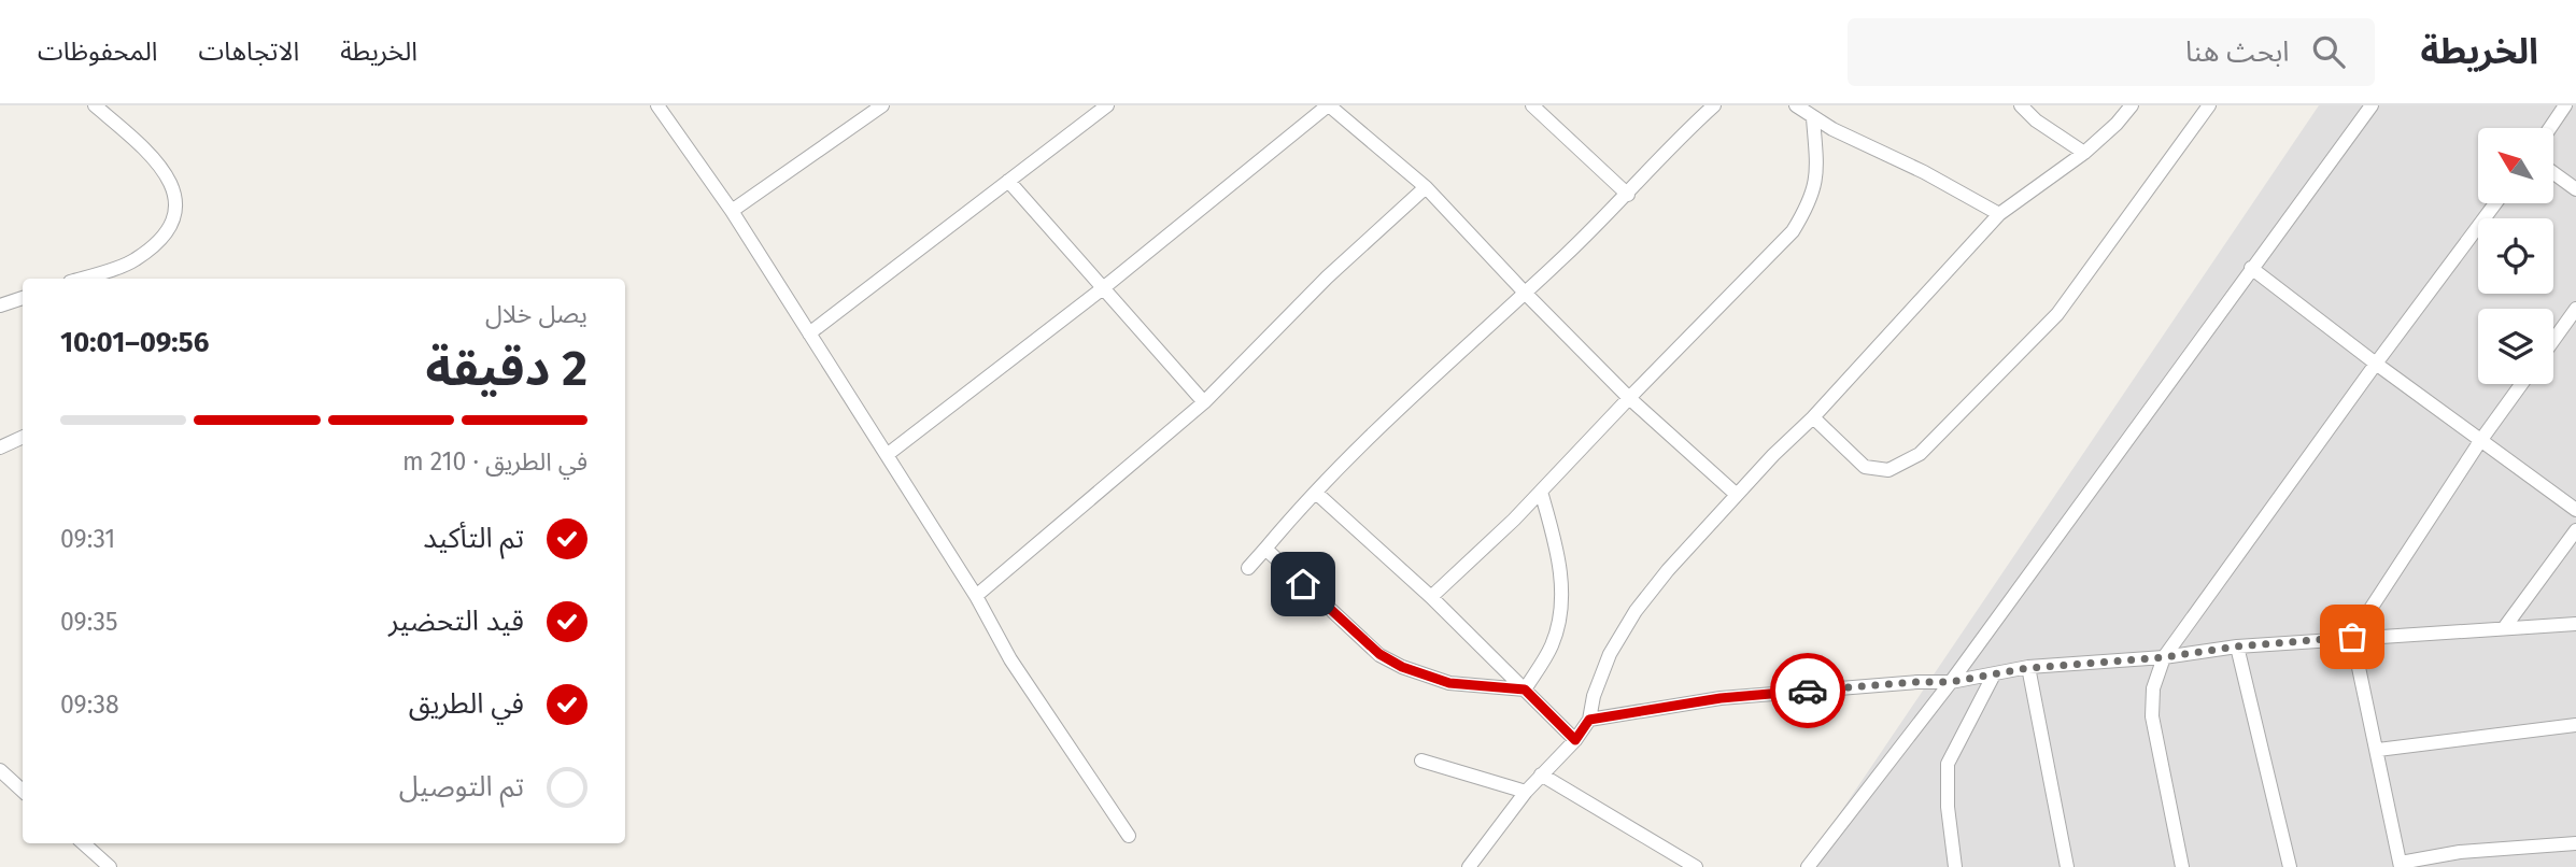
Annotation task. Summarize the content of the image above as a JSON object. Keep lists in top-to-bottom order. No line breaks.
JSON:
{"north":"top left","page":{"header":"الخريطة","search":"ابحث هنا","nav":["الخريطة","الاتجاهات","المحفوظات"],"heading":["2 دقيقة","يصل خلال","09:56–10:01"],"bar":"في الطريق · 210 m","list":[["تم التأكيد","09:31"],["قيد التحضير","09:35"],["في الطريق","09:38"],"تم التوصيل"]}}
